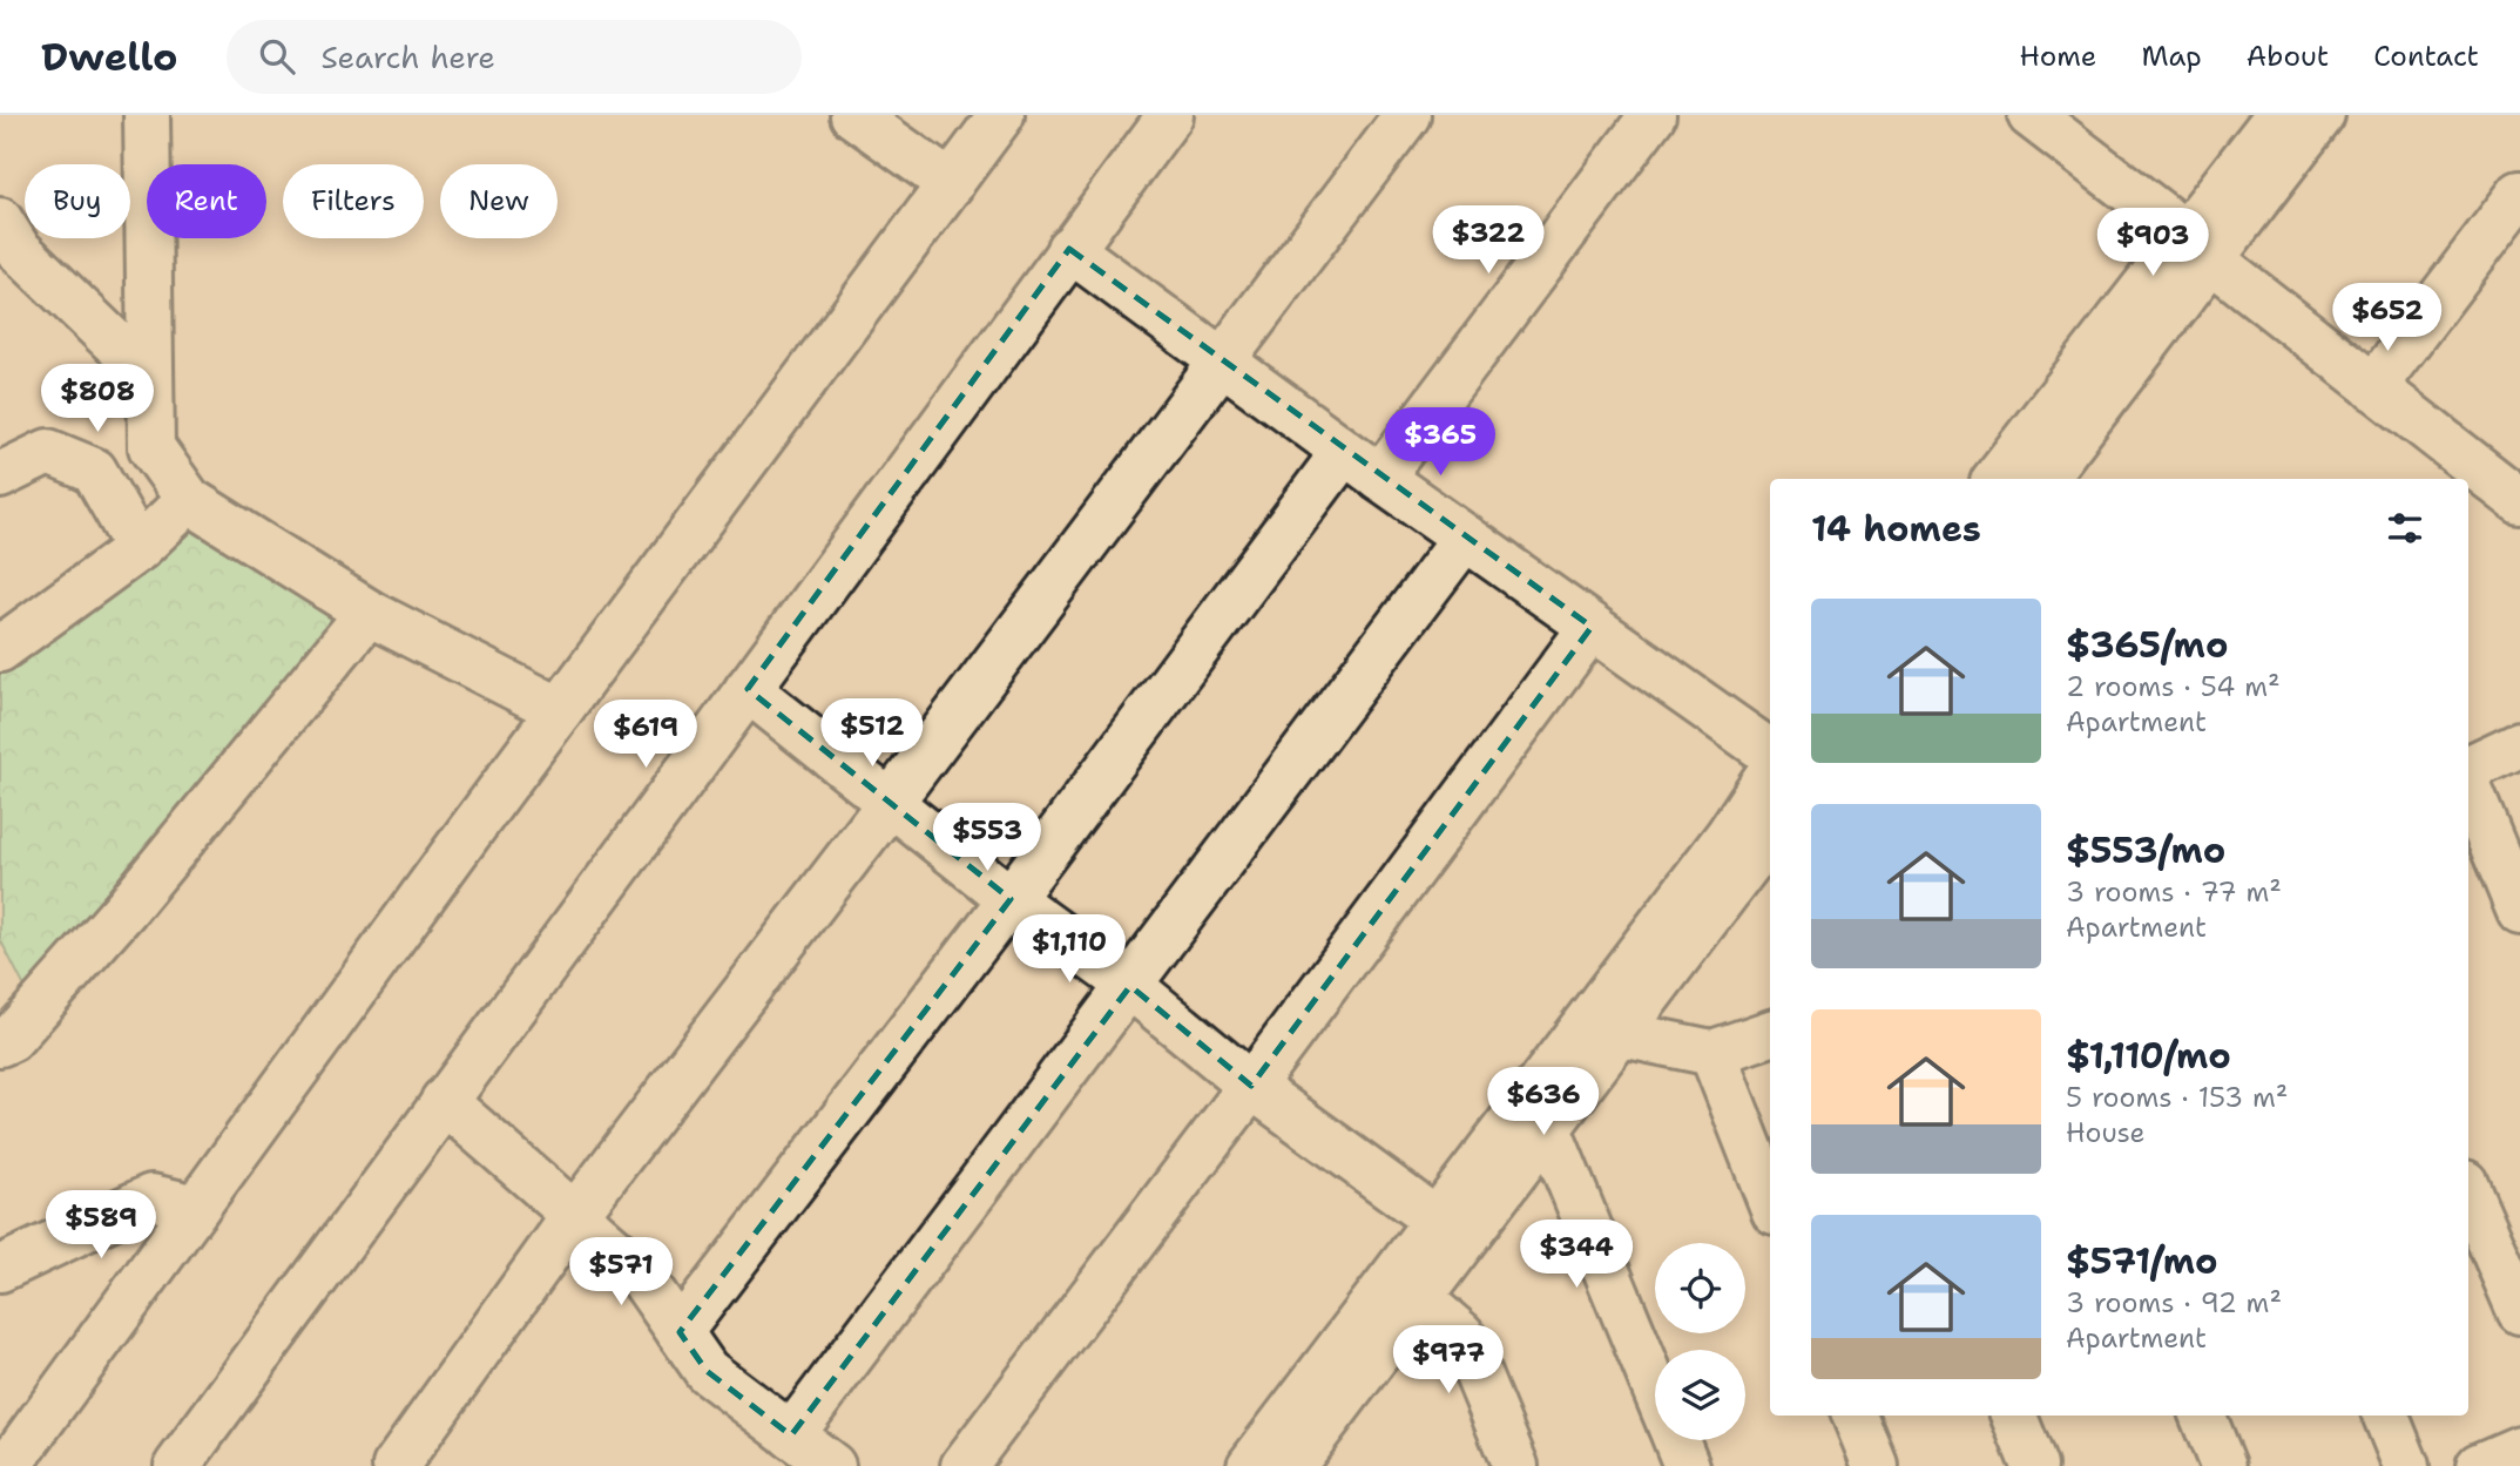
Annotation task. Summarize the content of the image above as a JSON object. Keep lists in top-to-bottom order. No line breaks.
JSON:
{"page":{"header":"Dwello","search":"Search here","nav":["Home","Map","About","Contact"],"chip":["Buy","Rent","Filters","New"],"price":["$322","$903","$652","$808","$365","$512","$619","$553","$1,110","$636","$589","$344","$571","$977"],"heading":"14 homes","list":[{"name":"$365/mo","note":"2 rooms · 54 m² · Apartment"},{"name":"$553/mo","note":"3 rooms · 77 m² · Apartment"},{"name":"$1,110/mo","note":"5 rooms · 153 m² · House"},{"name":"$571/mo","note":"3 rooms · 92 m² · Apartment"}]}}
